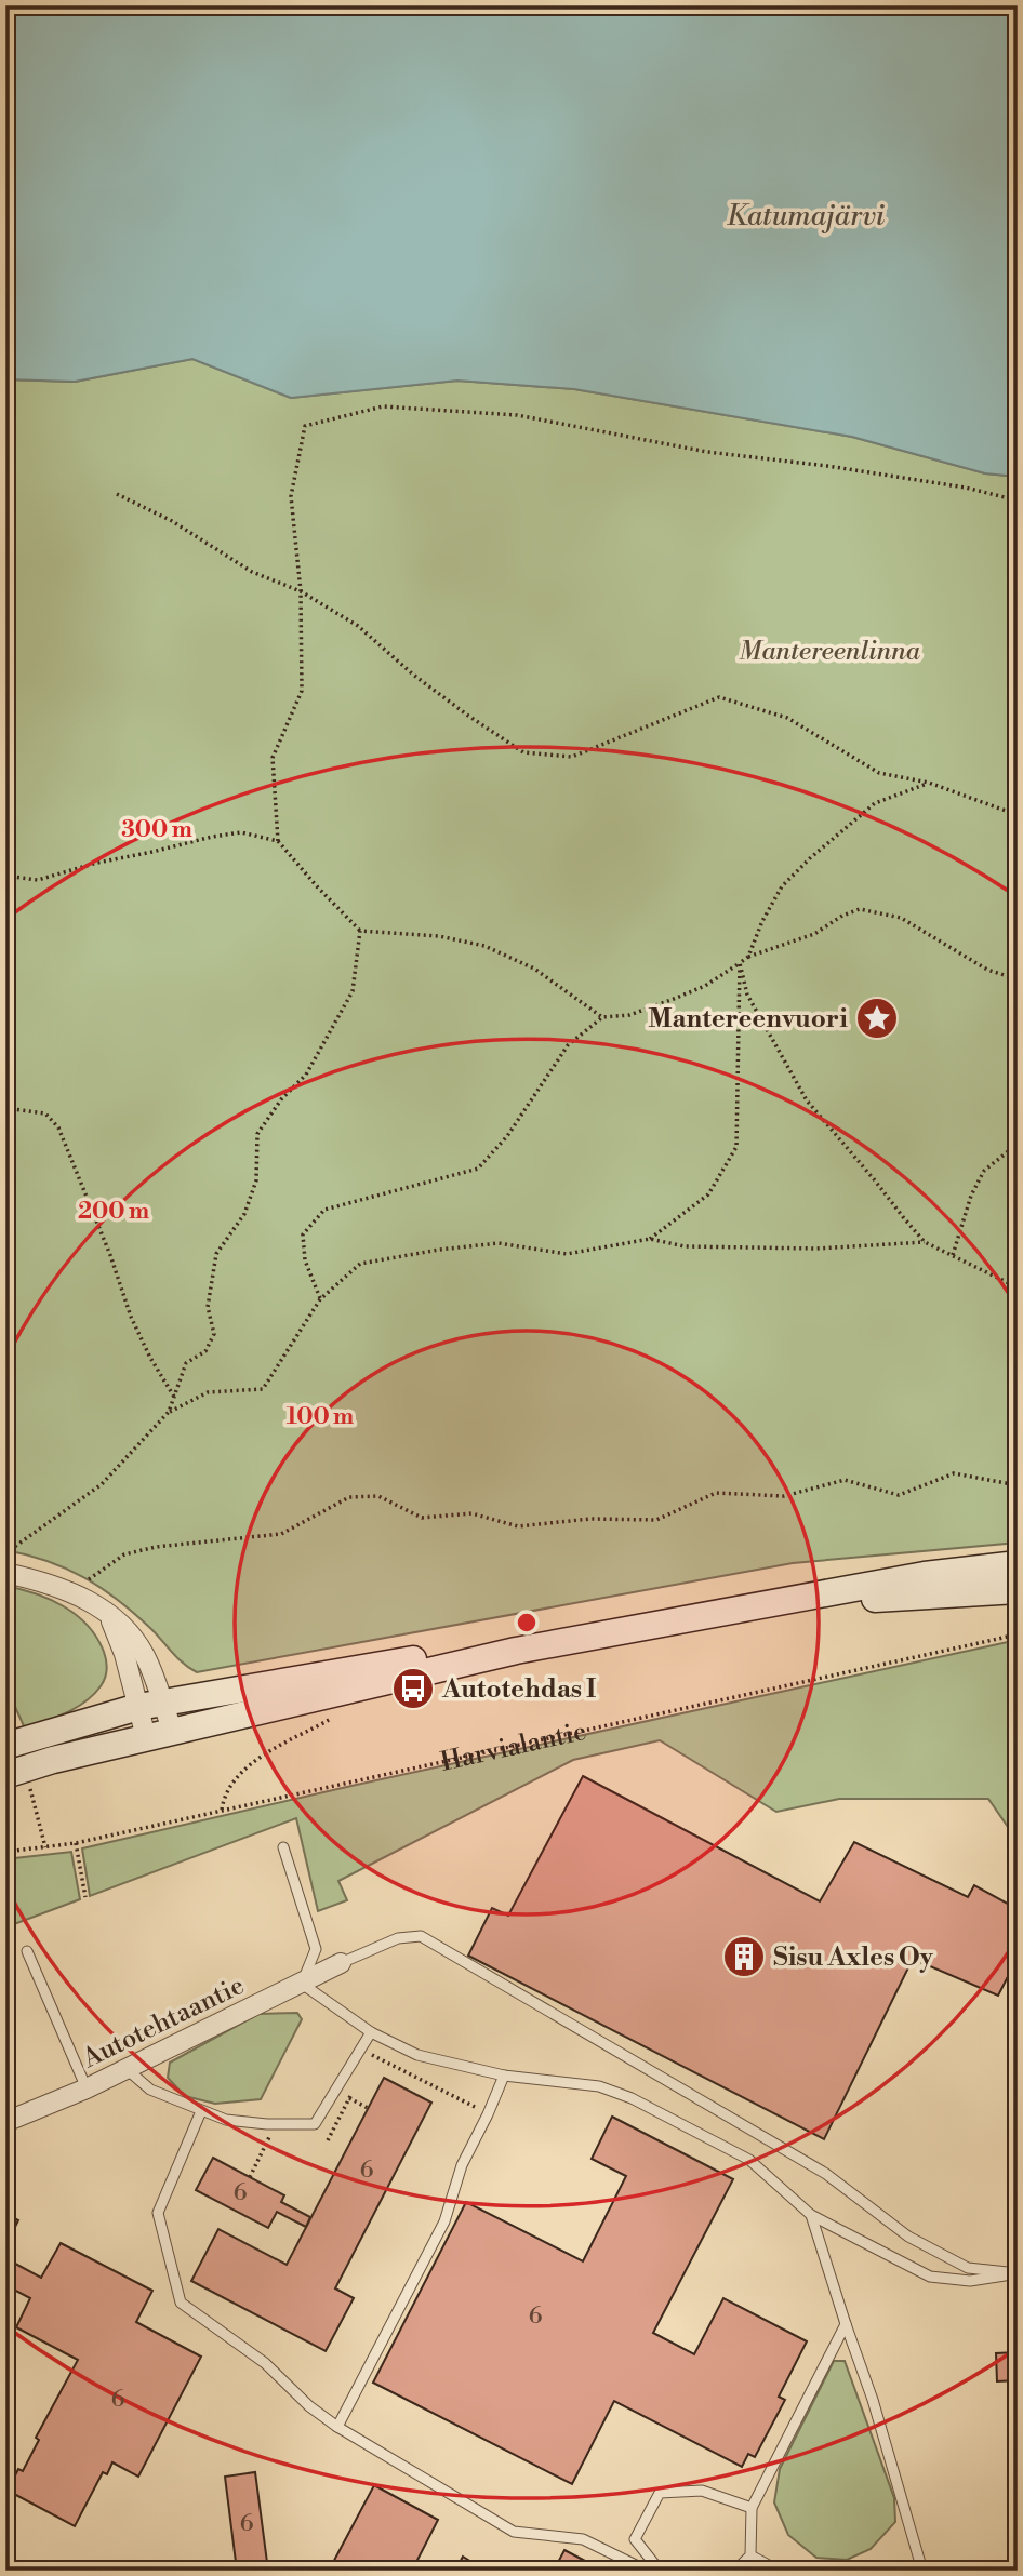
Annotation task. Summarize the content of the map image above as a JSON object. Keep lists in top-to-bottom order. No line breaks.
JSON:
{"streets":{"street":["Autotehtaantie"],"path":["Harvialantie"]},"water":["Katumajärvi"],"parks":["Mantereenlinna"],"places":{"place":["Mantereenvuori"],"bus stop":["Autotehdas I"],"building":["Sisu Axles Oy"]},"house_numbers":["6","6","6","6","6"],"rings":["300 m","200 m","100 m"]}
